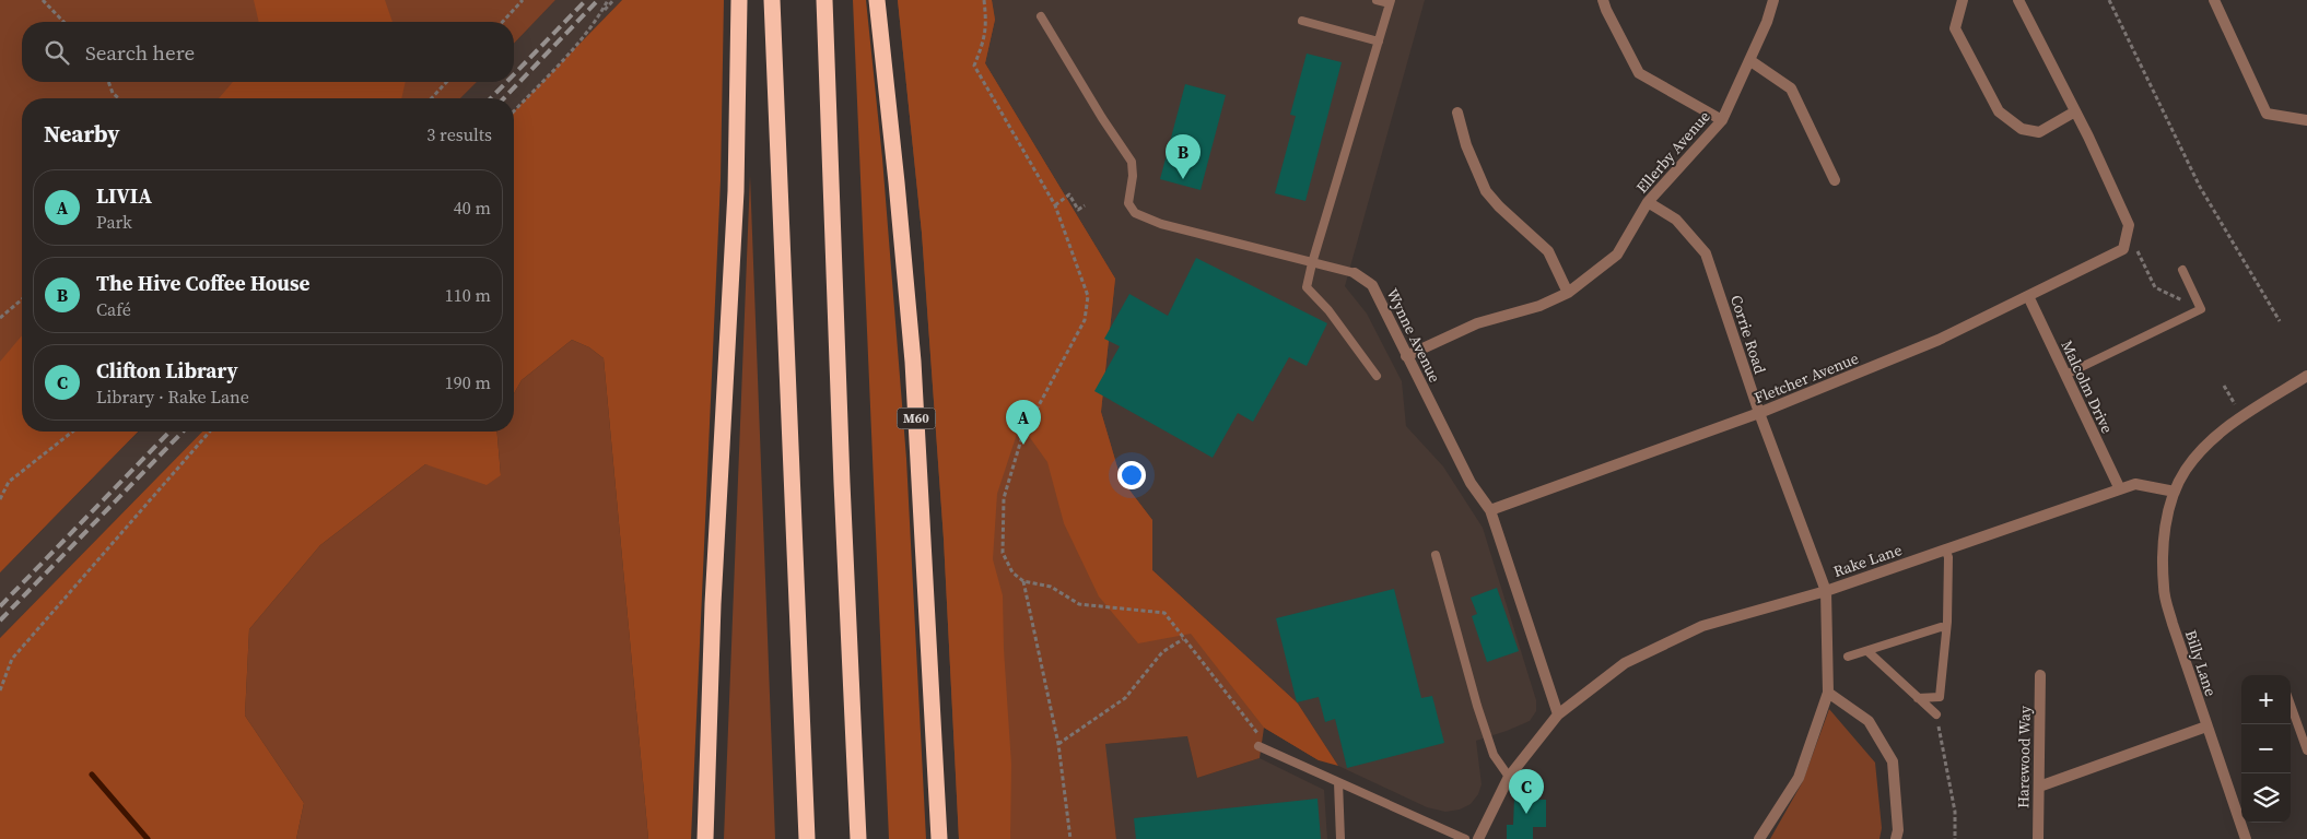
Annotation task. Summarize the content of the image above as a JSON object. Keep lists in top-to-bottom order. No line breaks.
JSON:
{"streets":{"highway":["M60"],"street":["Ellerby Avenue","Corrie Road","Wynne Avenue","Fletcher Avenue","Malcolm Drive","Rake Lane","Billy Lane","Harewood Way"]},"crossings":[["Ellerby Avenue","Corrie Road"],["Ellerby Avenue","Wynne Avenue"],["Corrie Road","Fletcher Avenue"],["Corrie Road","Rake Lane"],["Wynne Avenue","Fletcher Avenue"],["Wynne Avenue","Rake Lane"],["Fletcher Avenue","Malcolm Drive"],["Malcolm Drive","Rake Lane"],["Rake Lane","Billy Lane"]],"page":{"search":"Search here","heading":["Nearby","3 results"],"pins":["B","A","C"],"list":[{"mark":"A","name":"LIVIA","note":"Park","value":"40 m"},{"mark":"B","name":"The Hive Coffee House","note":"Café","value":"110 m"},{"mark":"C","name":"Clifton Library","note":"Library · Rake Lane","value":"190 m"}],"map_buttons":["+","−"]}}
